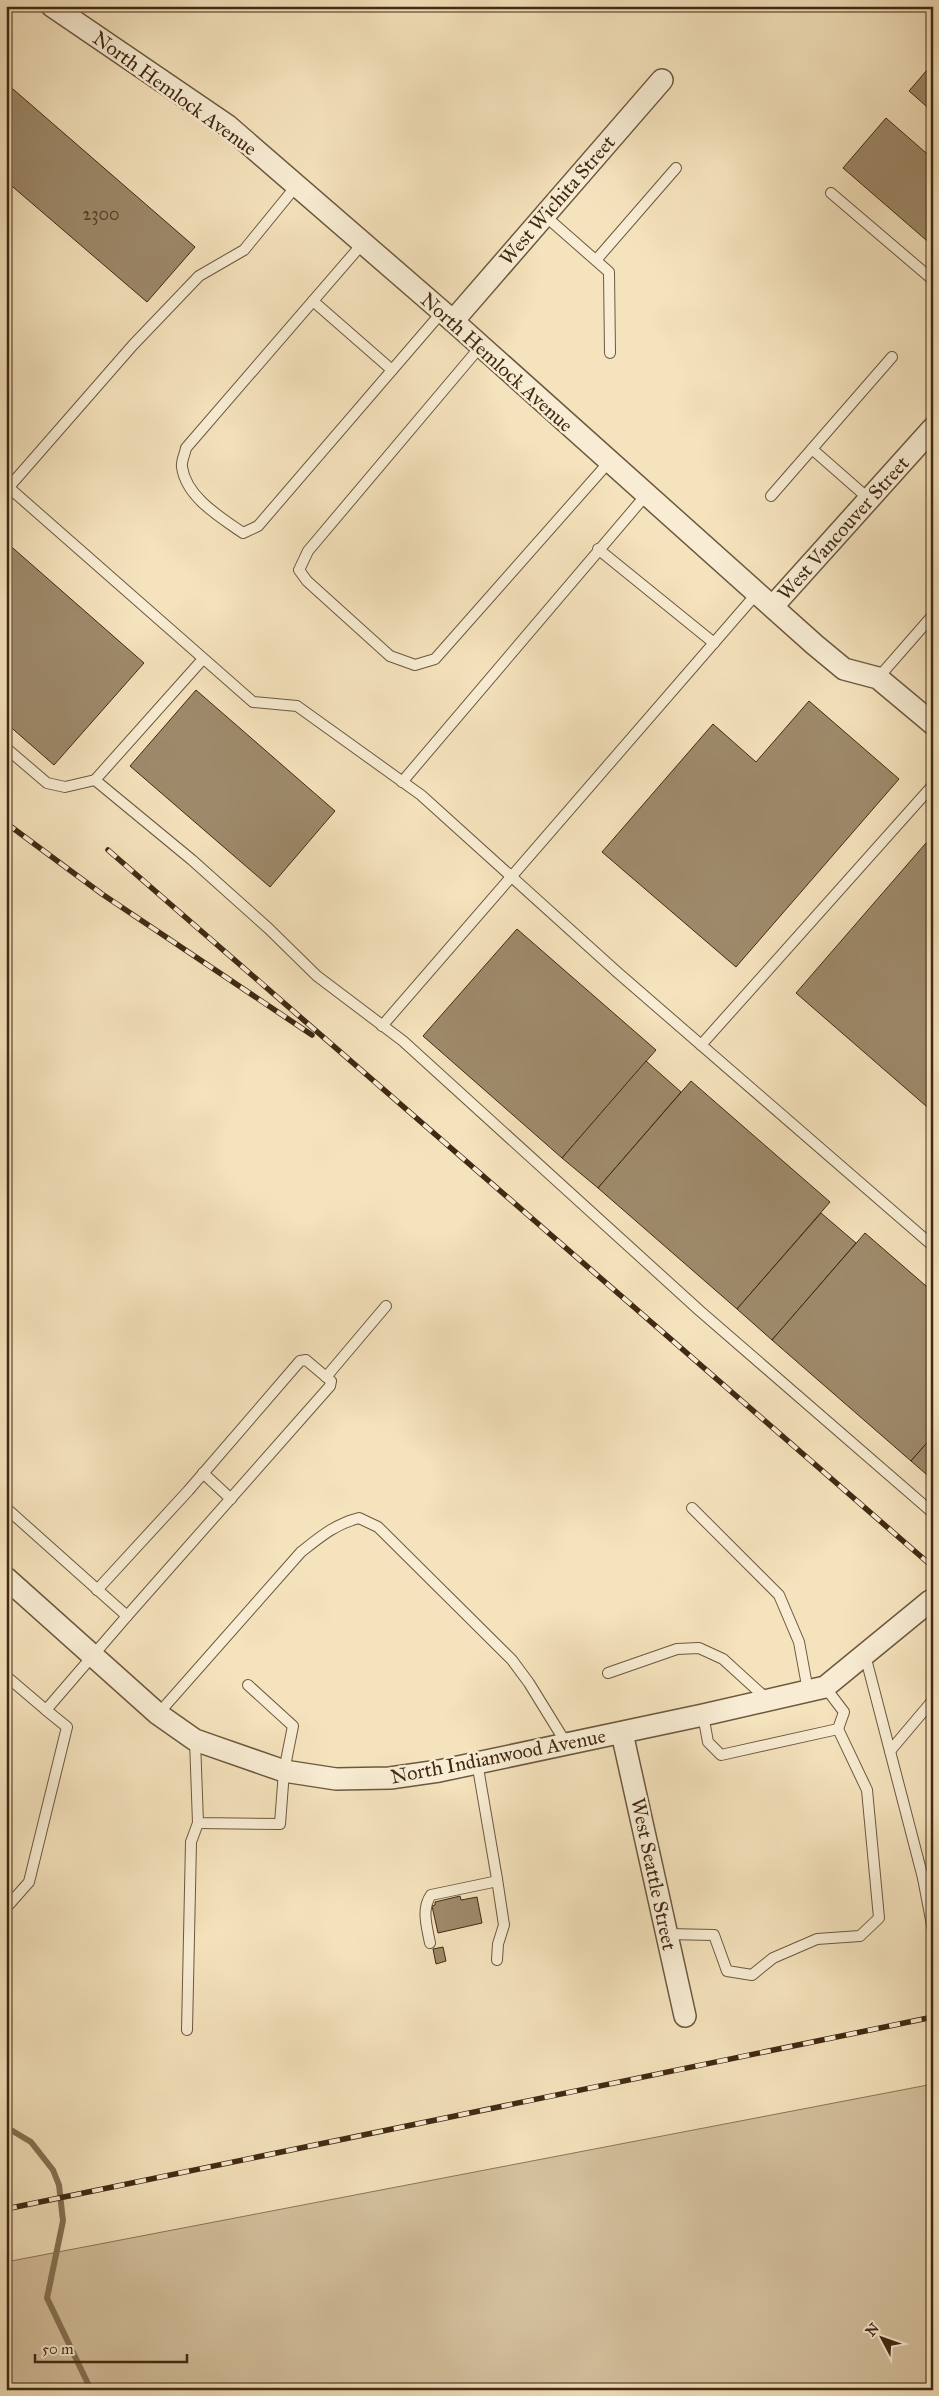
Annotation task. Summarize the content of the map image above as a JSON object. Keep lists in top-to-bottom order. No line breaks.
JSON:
{"streets":{"street":["North Hemlock Avenue","West Wichita Street","West Vancouver Street","North Indianwood Avenue","West Seattle Street"]},"crossings":[["North Hemlock Avenue","West Wichita Street"],["North Hemlock Avenue","West Vancouver Street"],["North Indianwood Avenue","West Seattle Street"]],"house_numbers":["2300"],"scale_bar":"50 m","north":"top left"}
